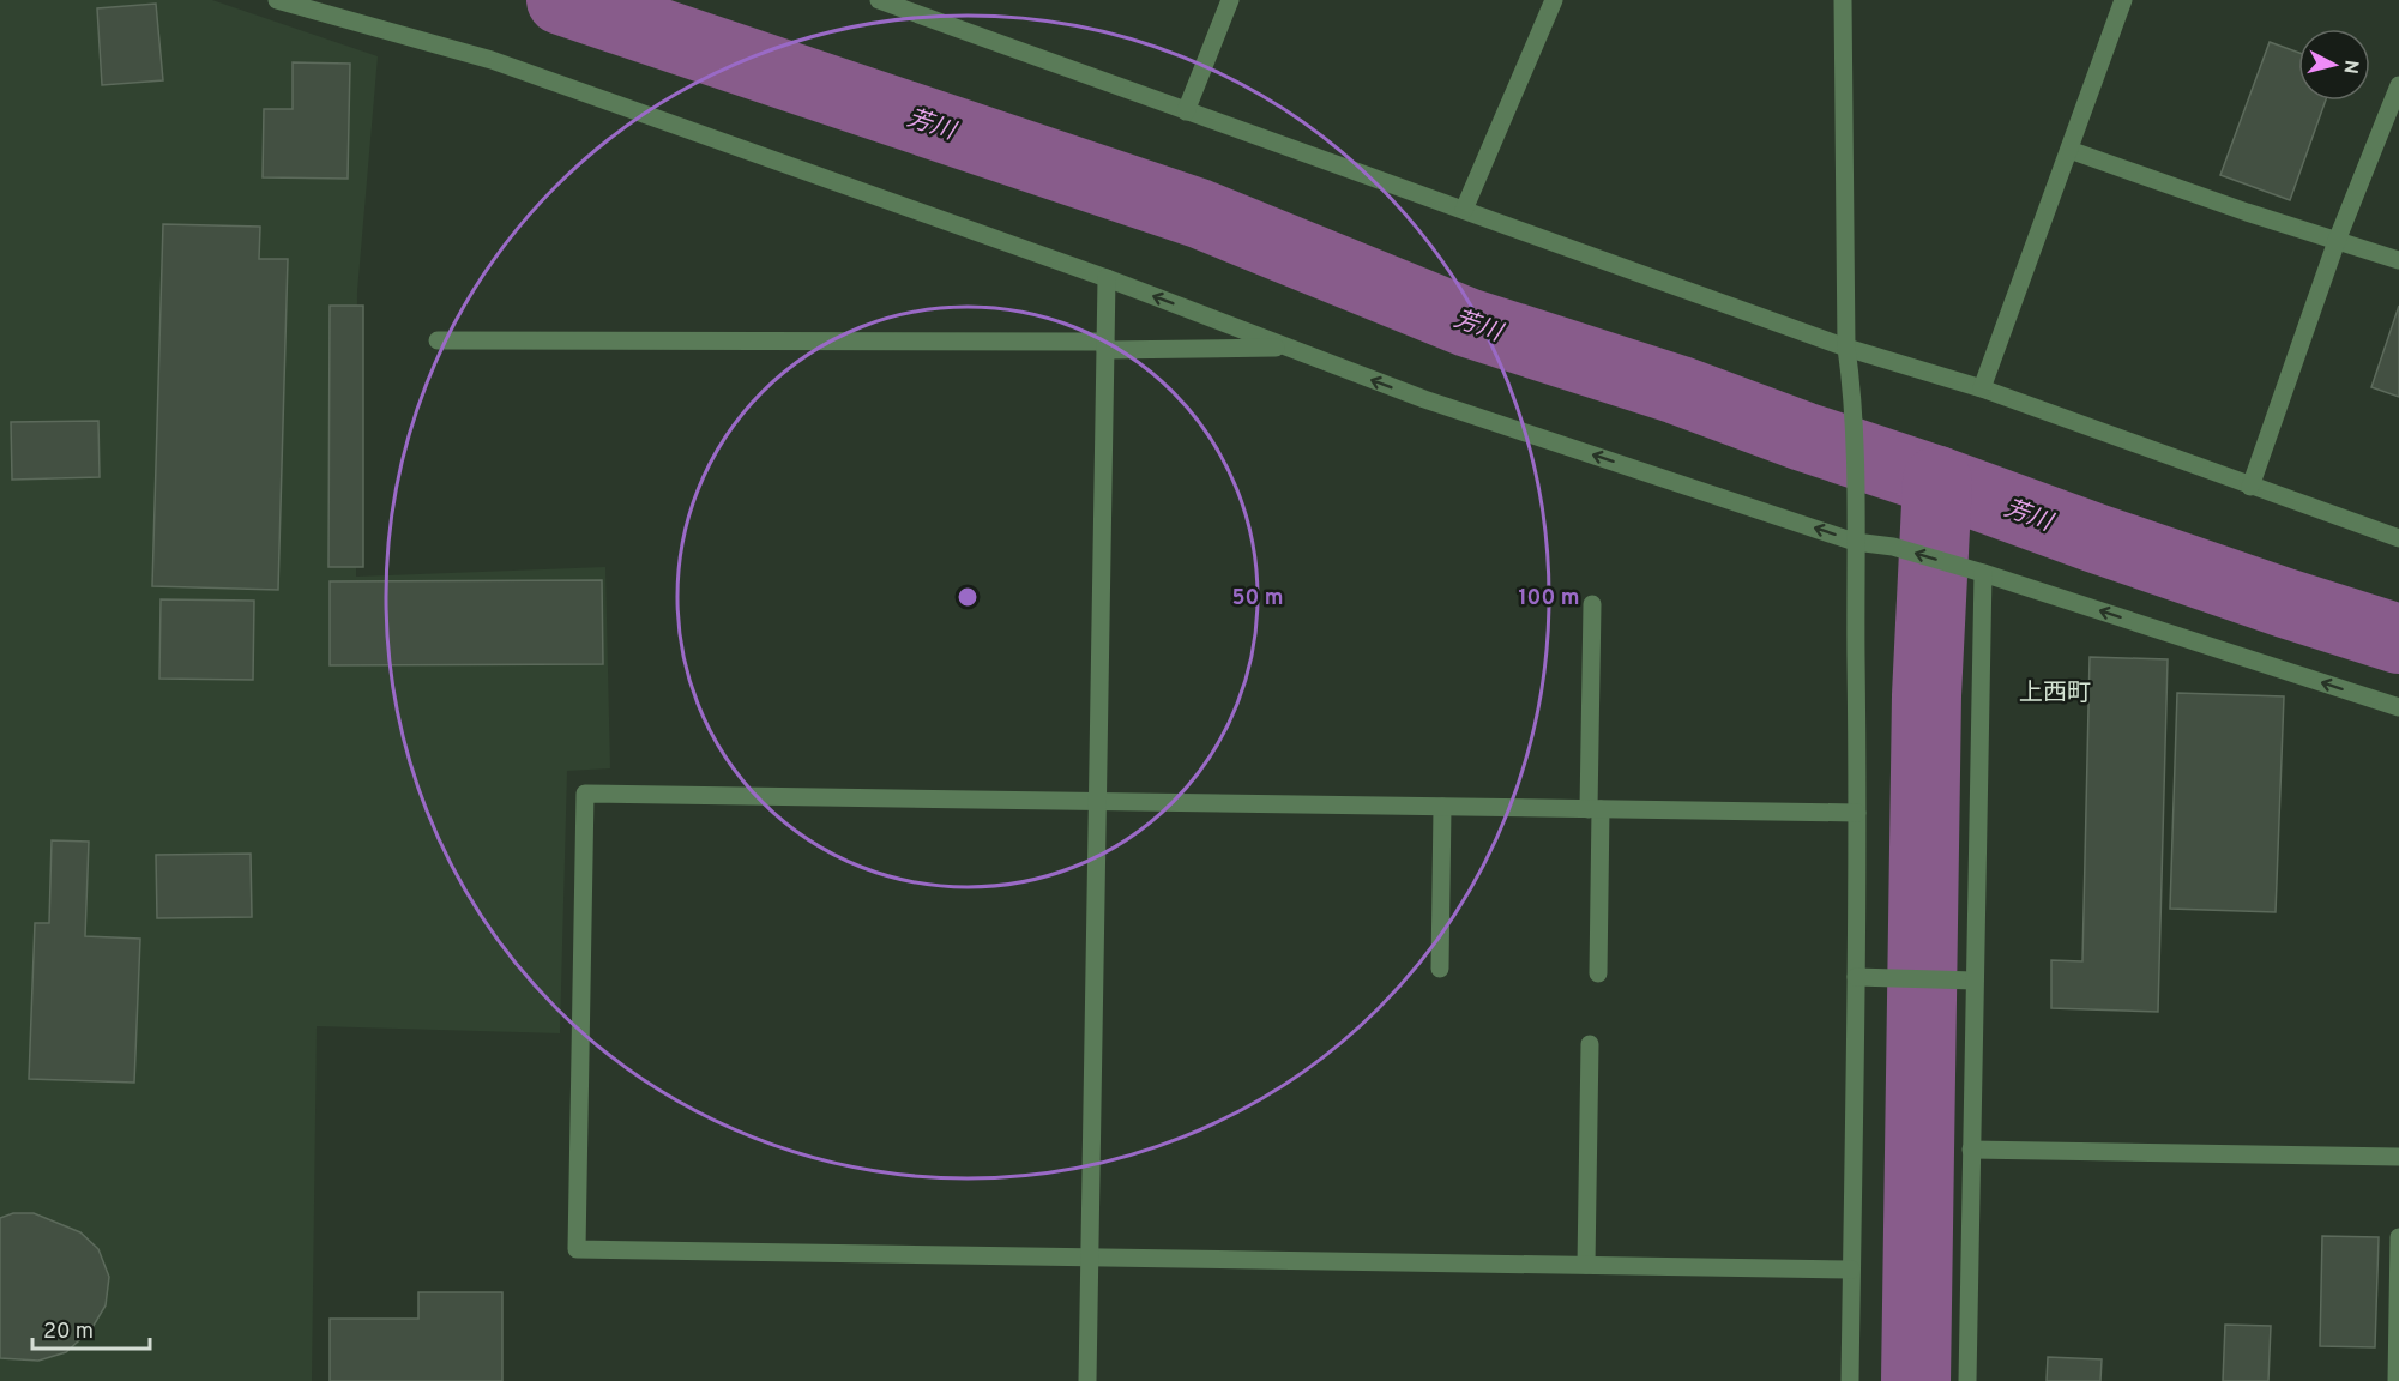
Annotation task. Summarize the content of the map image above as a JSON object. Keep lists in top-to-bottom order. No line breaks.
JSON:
{"districts":["上西町"],"water":["芳川"],"scale_bar":"20 m","north":"right","rings":["50 m","100 m"]}
